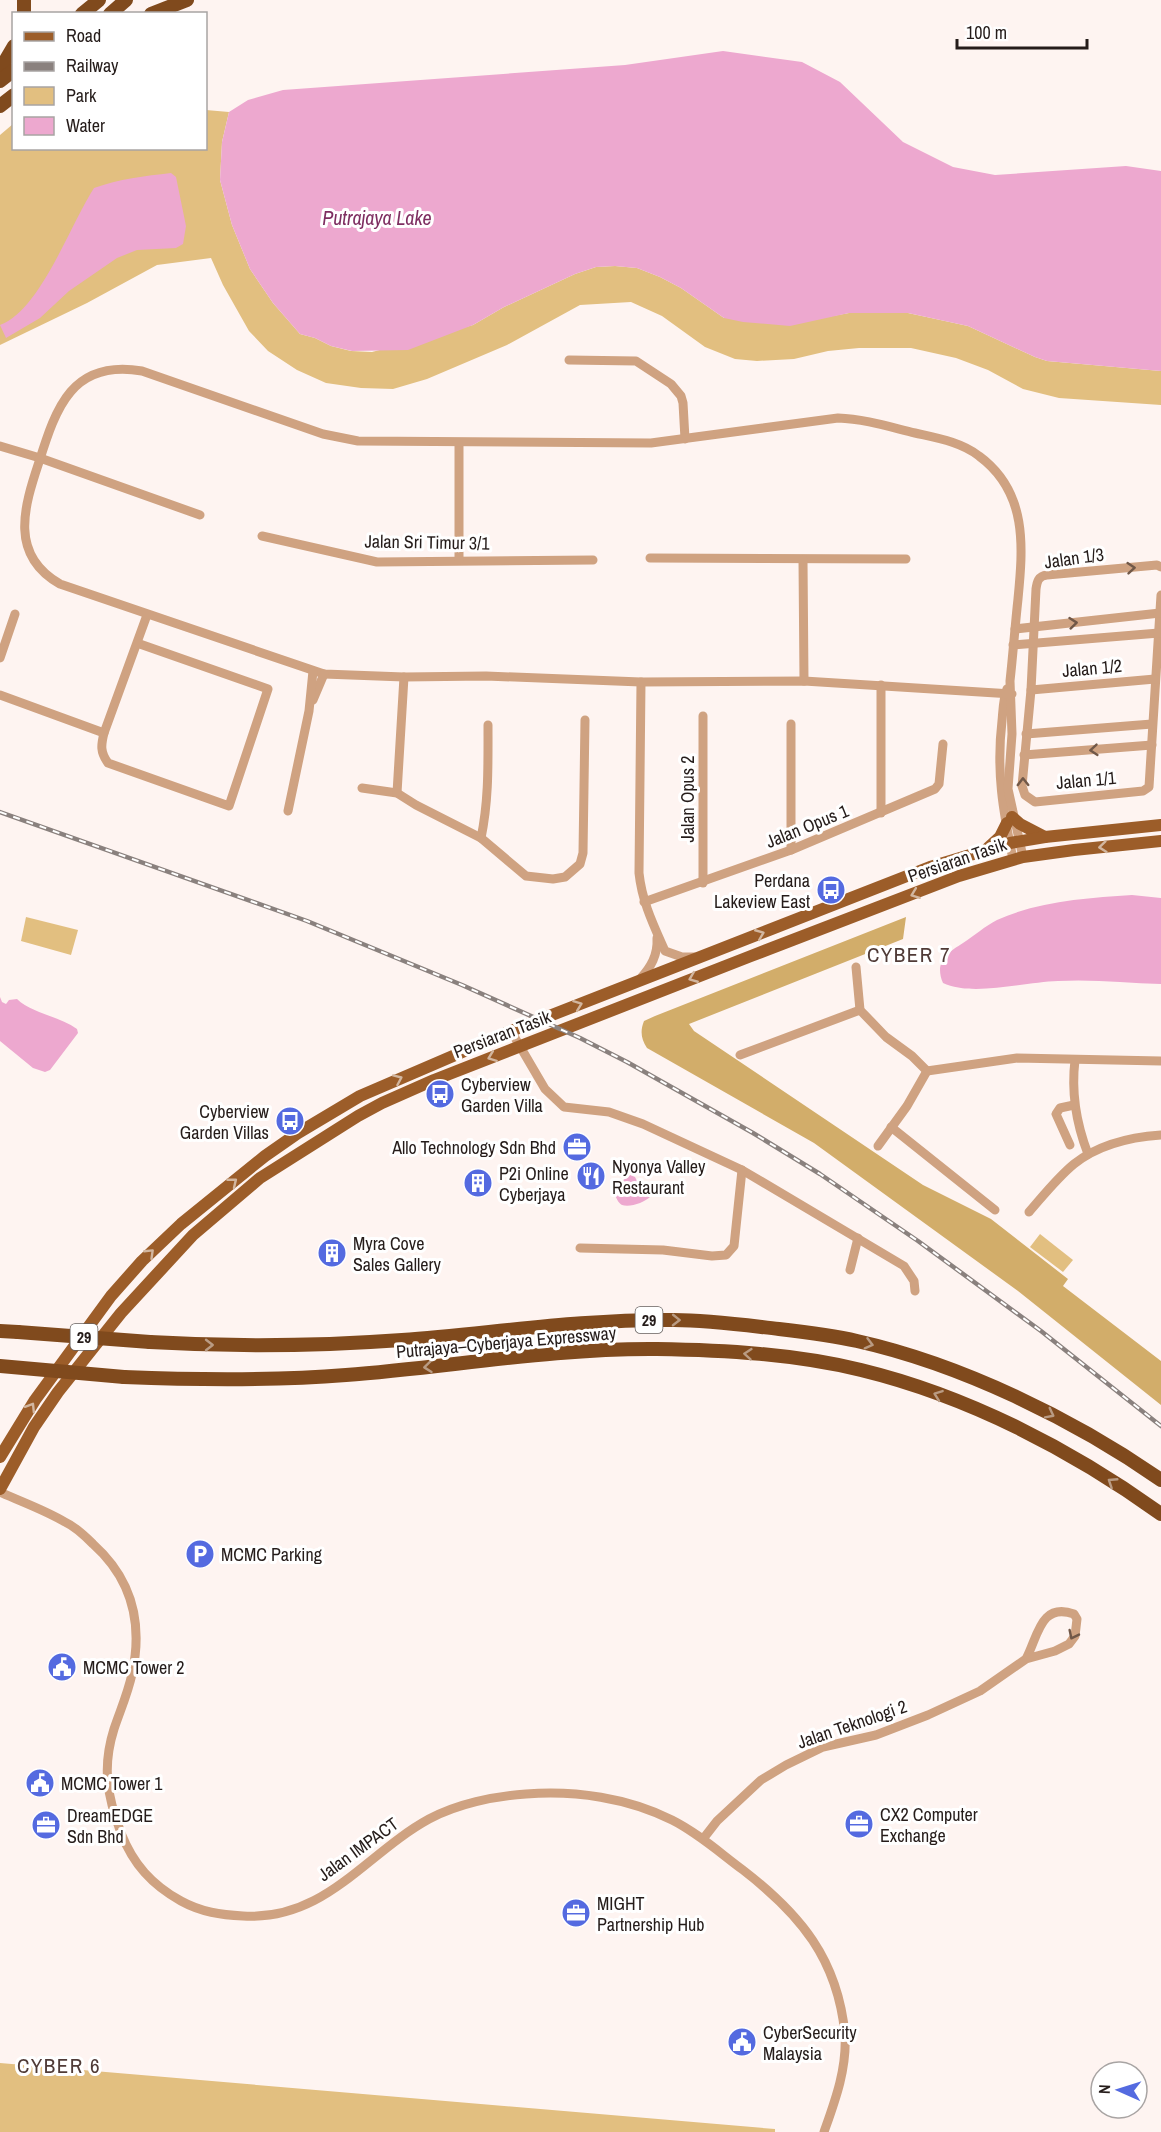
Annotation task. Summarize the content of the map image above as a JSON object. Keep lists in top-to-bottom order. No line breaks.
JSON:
{"streets":{"highway":["29","Putrajaya–Cyberjaya Expressway"],"main road":["Persiaran Tasik"],"street":["Jalan Sri Timur 3/1","Jalan 1/3","Jalan 1/2","Jalan 1/1","Jalan Opus 2","Jalan Opus 1","Jalan Teknologi 2","Jalan IMPACT"]},"crossings":[["Jalan 1/3","Jalan 1/2"],["Jalan 1/3","Jalan 1/1"],["Jalan Opus 2","Jalan Opus 1"],["Persiaran Tasik","Jalan IMPACT"],["Jalan Teknologi 2","Jalan IMPACT"]],"districts":["CYBER 7","CYBER 6"],"water":["Putrajaya Lake"],"places":{"bus stop":["Perdana Lakeview East","Cyberview Garden Villa","Cyberview Garden Villas"],"office":["Allo Technology Sdn Bhd","CX2 Computer Exchange","DreamEDGE Sdn Bhd","MIGHT Partnership Hub"],"restaurant":["Nyonya Valley Restaurant"],"building":["P2i Online Cyberjaya","Myra Cove Sales Gallery"],"parking":["MCMC Parking"],"public building":["MCMC Tower 2","MCMC Tower 1","CyberSecurity Malaysia"]},"legend":["Road","Railway","Park","Water"],"scale_bar":"100 m","north":"left"}
